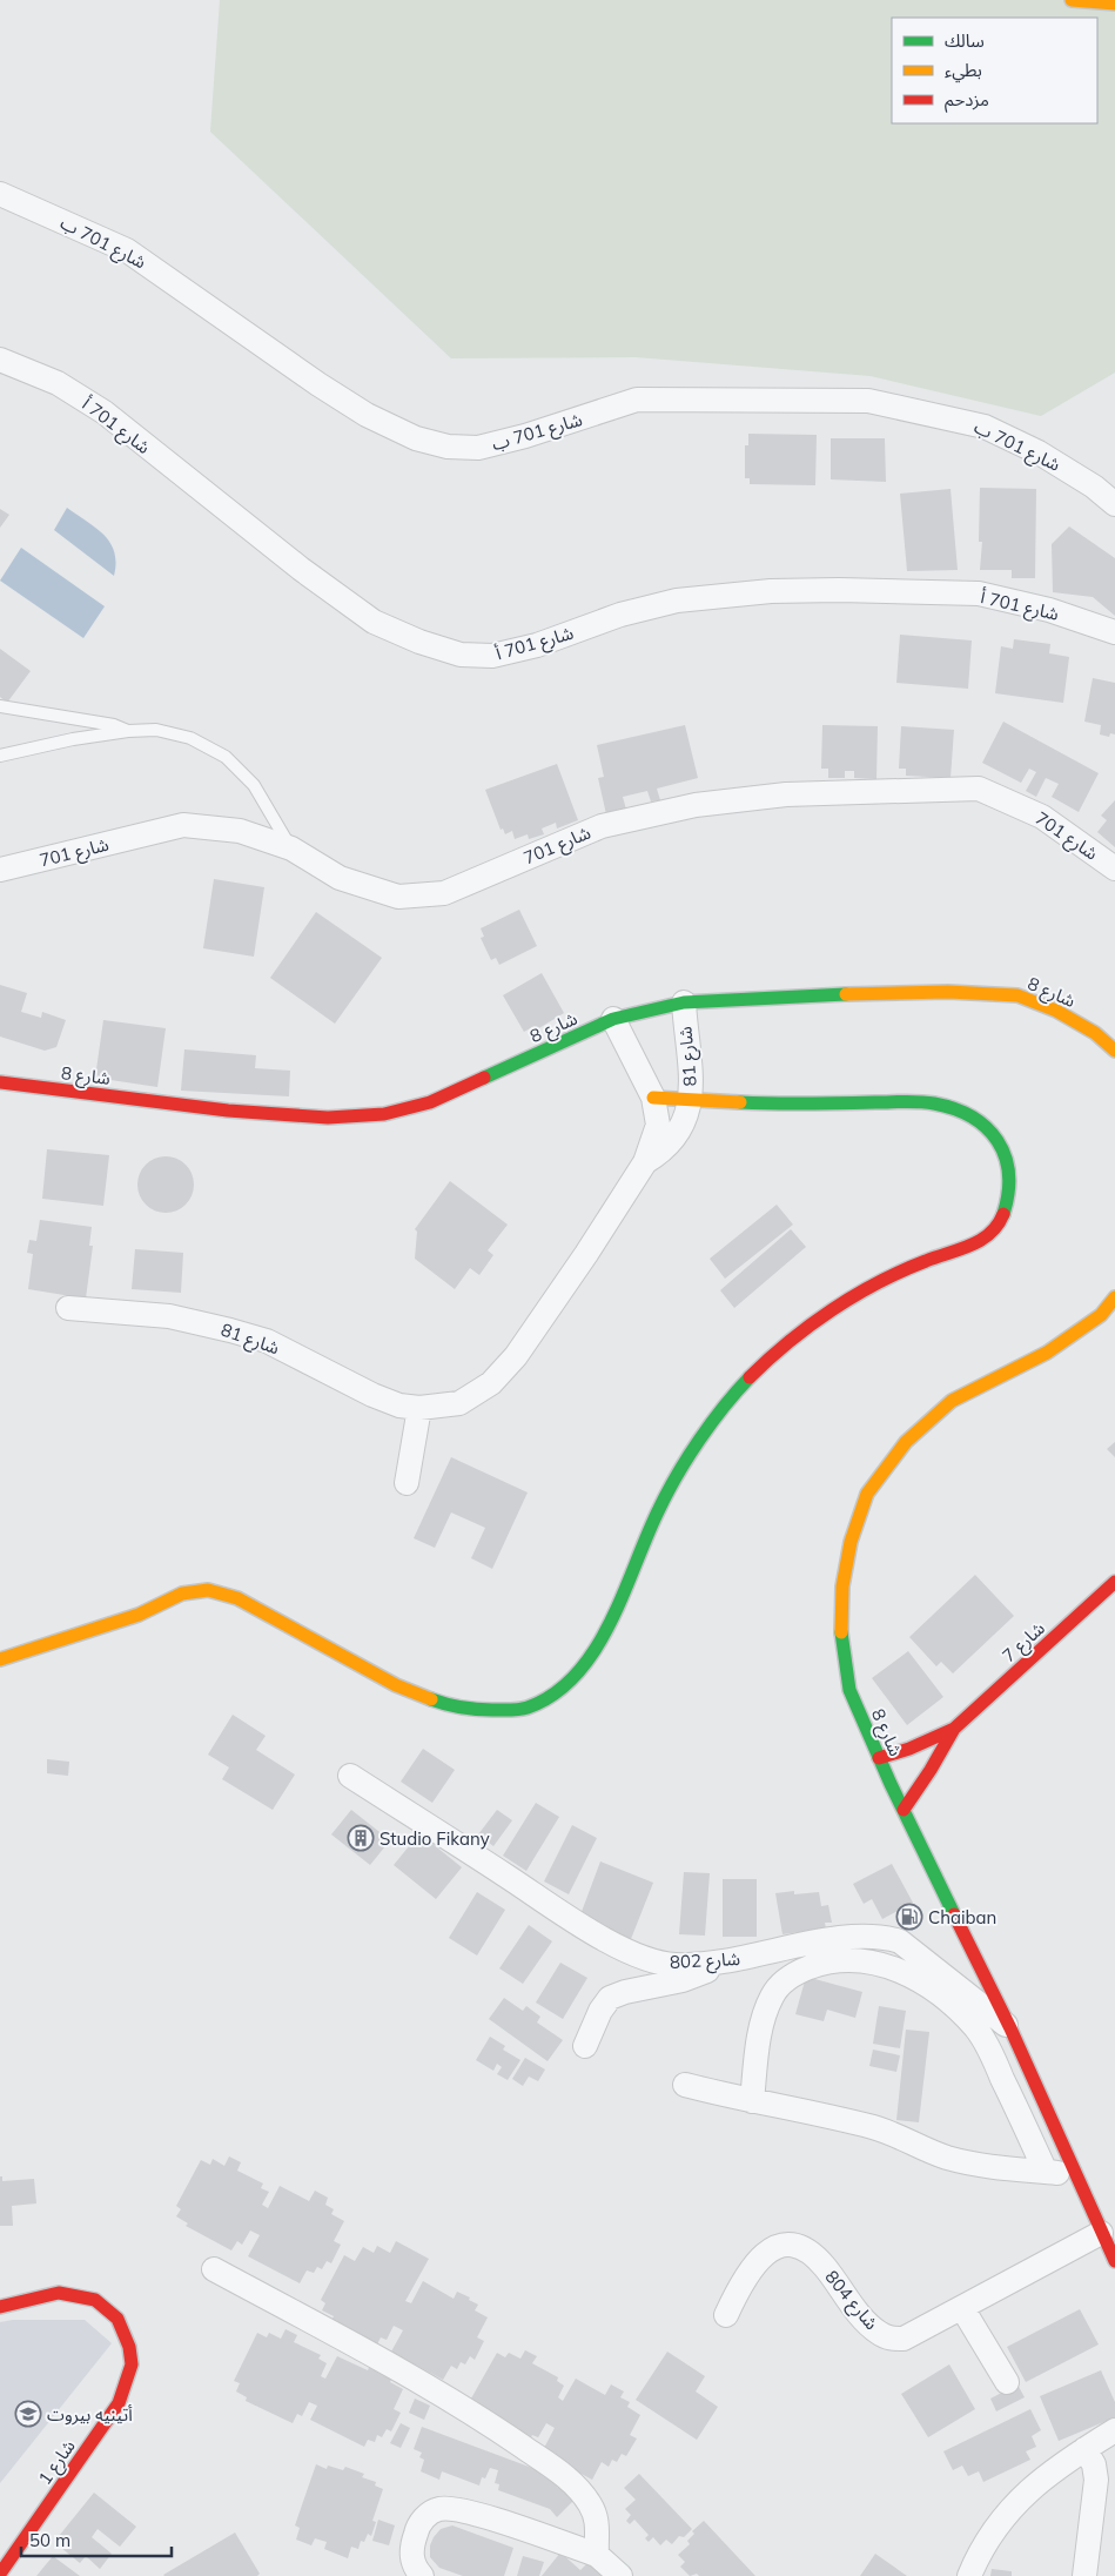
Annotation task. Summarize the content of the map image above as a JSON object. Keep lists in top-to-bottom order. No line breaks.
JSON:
{"streets":{"main road":["شارع 8","شارع 7","شارع 1"],"street":["شارع 701 ب","شارع 701 أ","شارع 701","شارع 81","شارع 802","شارع 804"]},"crossings":[["شارع 8","شارع 81"],["شارع 8","شارع 802"],["شارع 8","شارع 804"]],"places":{"building":["Studio Fikany"],"fuel station":["Chaiban"],"school or university":["أتينيه بيروت"]},"legend":["سالك","بطيء","مزدحم"],"scale_bar":"50 m"}
